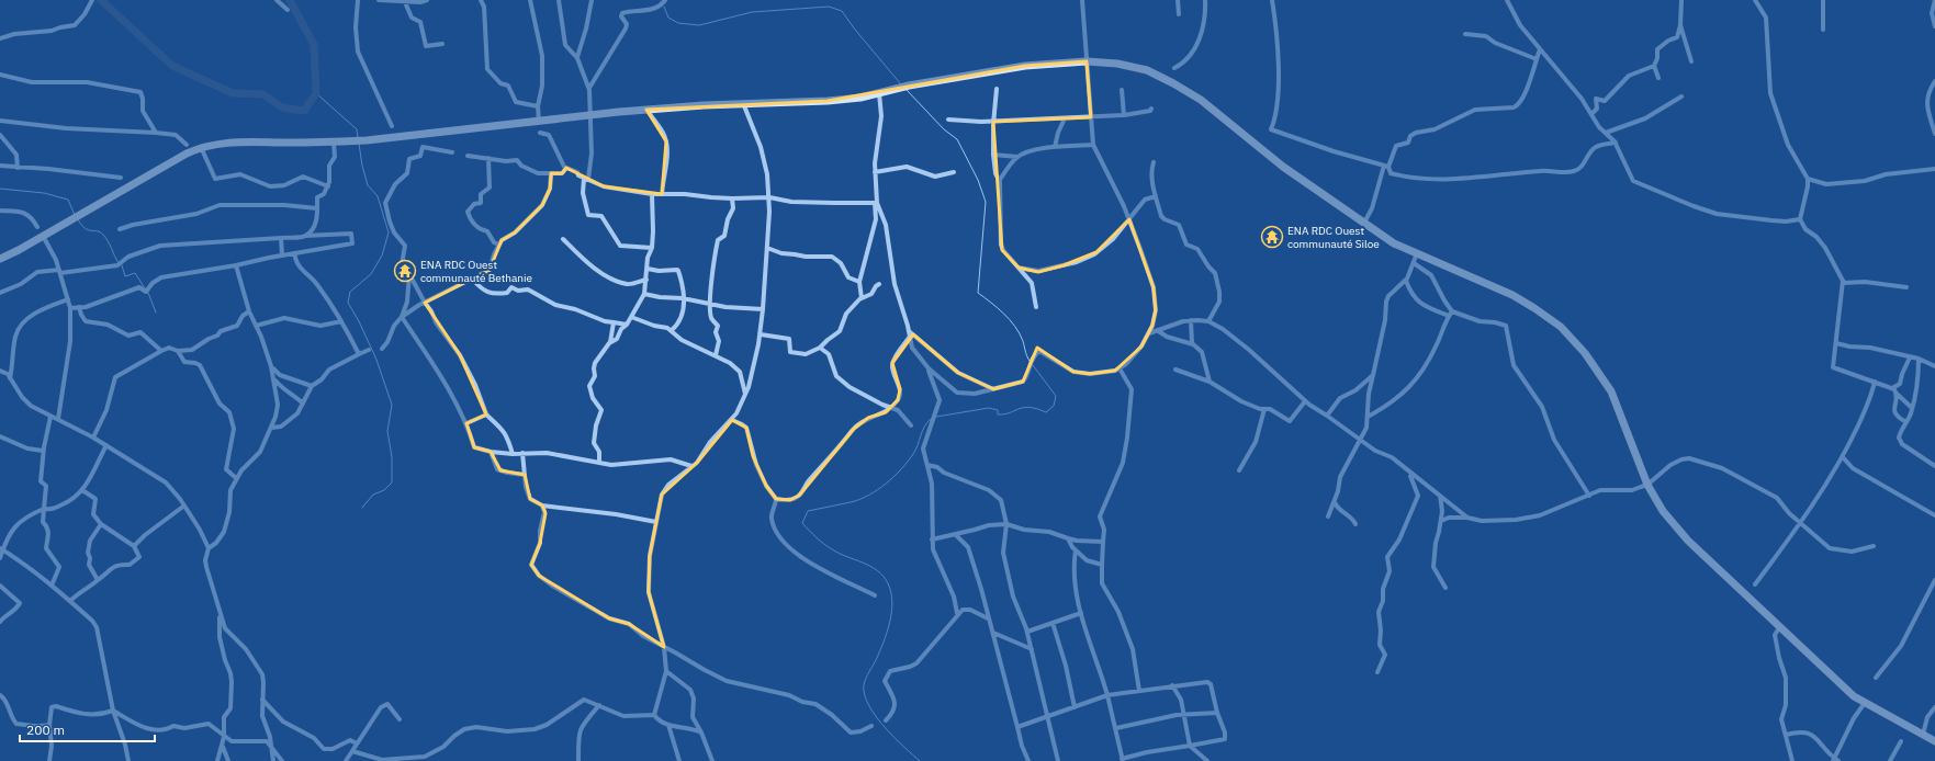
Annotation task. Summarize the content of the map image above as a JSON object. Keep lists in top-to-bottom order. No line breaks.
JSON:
{"places":{"temple":["ENA RDC Ouest communauté Siloe","ENA RDC Ouest communauté Bethanie"]},"scale_bar":"200 m"}
